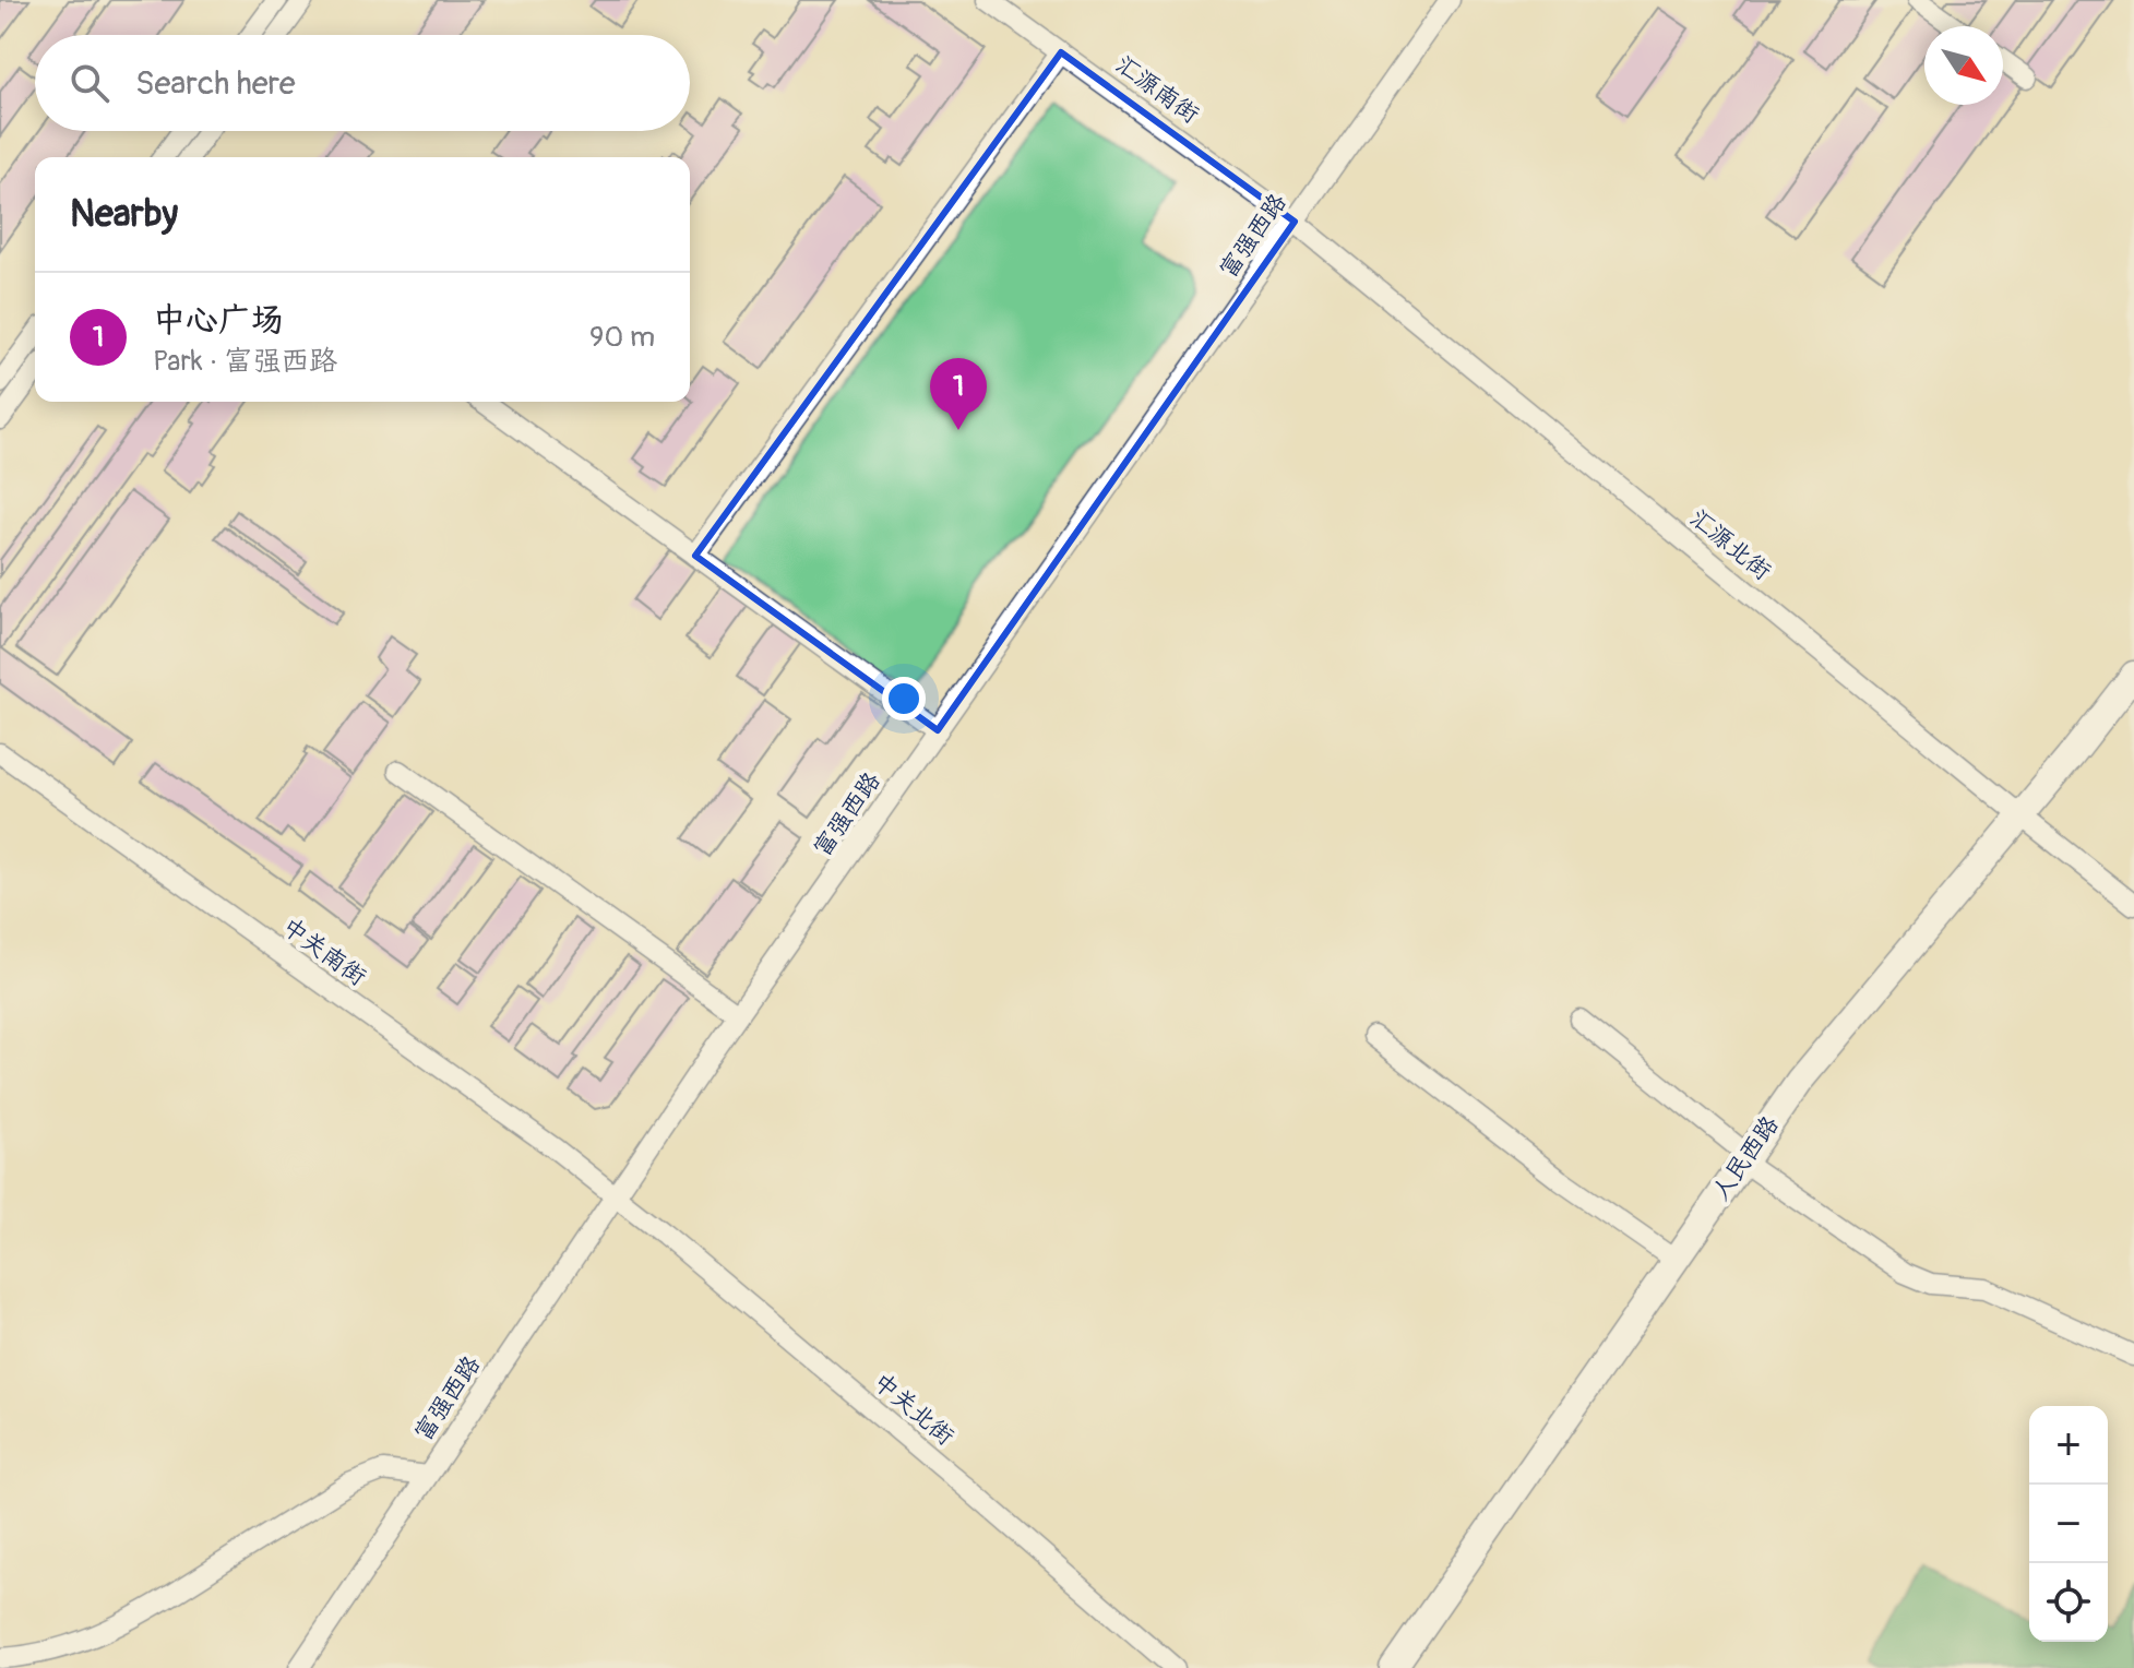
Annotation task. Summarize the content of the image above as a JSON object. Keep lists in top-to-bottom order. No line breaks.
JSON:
{"streets":{"main road":["人民西路"],"street":["汇源南街","富强西路","汇源北街","中关南街","中关北街"]},"crossings":[["汇源南街","富强西路"],["汇源南街","汇源北街"],["富强西路","汇源北街"],["富强西路","中关南街"],["富强西路","中关北街"],["汇源北街","人民西路"],["中关南街","中关北街"]],"north":"bottom right","page":{"search":"Search here","heading":"Nearby","list":[{"mark":"1","name":"中心广场","note":"Park · 富强西路","value":"90 m"}],"pins":"1","map_buttons":["+","−"]}}
